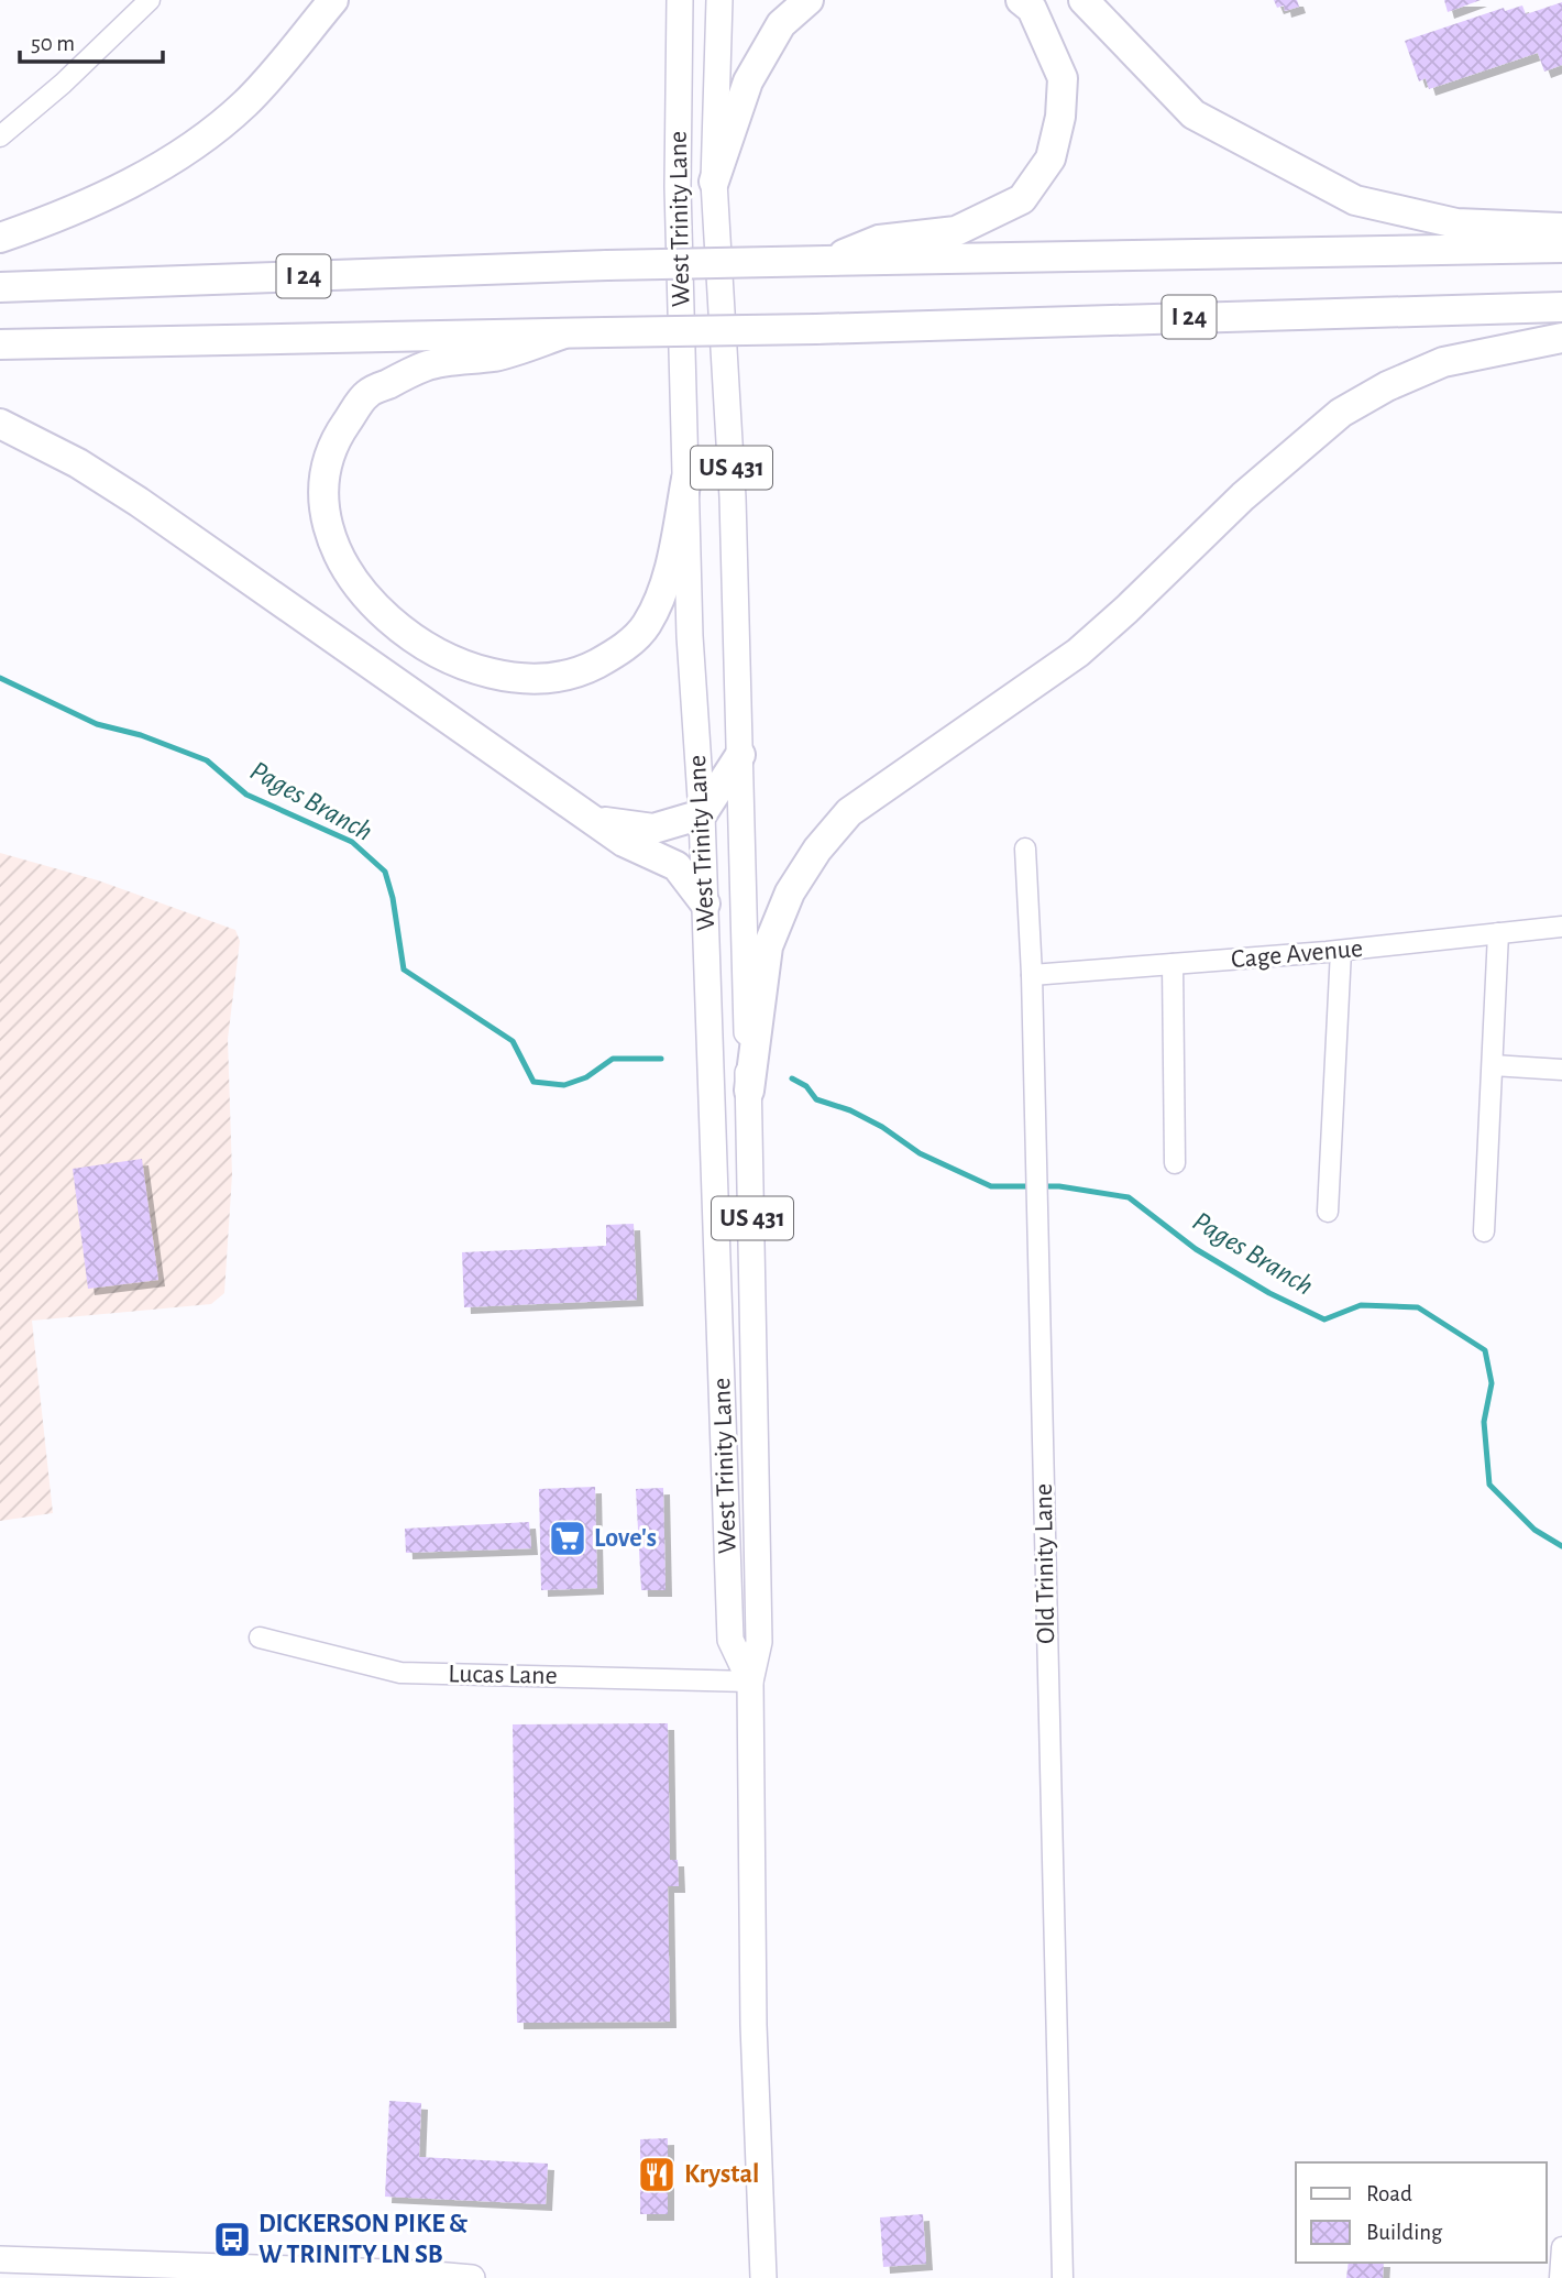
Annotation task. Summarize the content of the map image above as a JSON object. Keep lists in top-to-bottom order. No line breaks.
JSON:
{"streets":{"highway":["I 24"],"main road":["West Trinity Lane","US 431"],"street":["Cage Avenue","Old Trinity Lane","Lucas Lane"]},"crossings":[["West Trinity Lane","Lucas Lane"],["Cage Avenue","Old Trinity Lane"]],"water":["Pages Branch"],"places":{"supermarket":["Love's"],"restaurant":["Krystal"],"bus stop":["DICKERSON PIKE & W TRINITY LN SB"]},"legend":["Road","Building"],"scale_bar":"50 m"}
